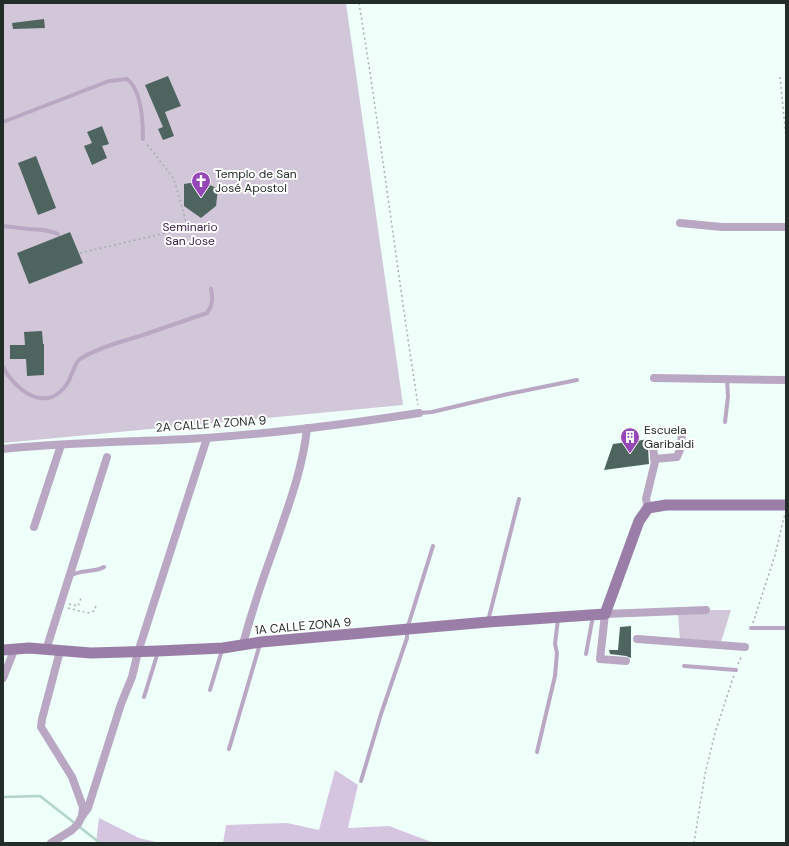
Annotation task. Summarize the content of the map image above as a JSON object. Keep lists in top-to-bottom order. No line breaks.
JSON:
{"streets":{"street":["2A CALLE A ZONA 9","1A CALLE ZONA 9"]},"parks":["Seminario San Jose"],"places":{"church":["Templo de San José Apostol"],"building":["Escuela Garibaldi"]}}
